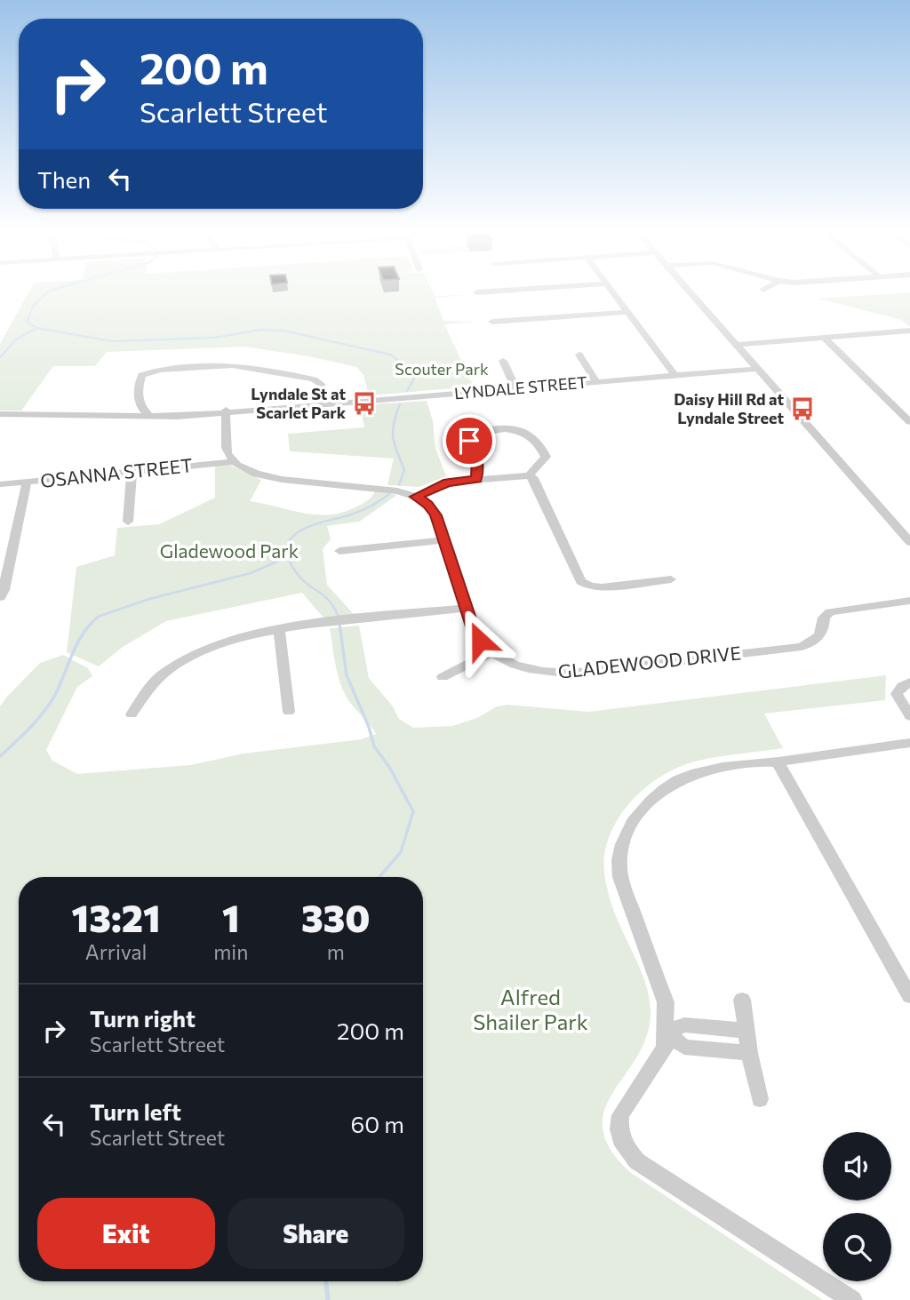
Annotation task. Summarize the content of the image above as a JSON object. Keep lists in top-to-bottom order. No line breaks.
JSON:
{"streets":{"street":["LYNDALE STREET","OSANNA STREET","GLADEWOOD DRIVE"]},"parks":["Scouter Park","Gladewood Park","Alfred Shailer Park"],"places":{"bus stop":["Lyndale St at Scarlet Park","Daisy Hill Rd at Lyndale Street"]},"page":{"turn":["200 m","Scarlett Street"],"then":"Then","eta":["13:21","Arrival","1","min","330","m"],"list":[{"name":"Turn right","note":"Scarlett Street","value":"200 m"},{"name":"Turn left","note":"Scarlett Street","value":"60 m"}],"buttons":["Exit","Share"]}}
